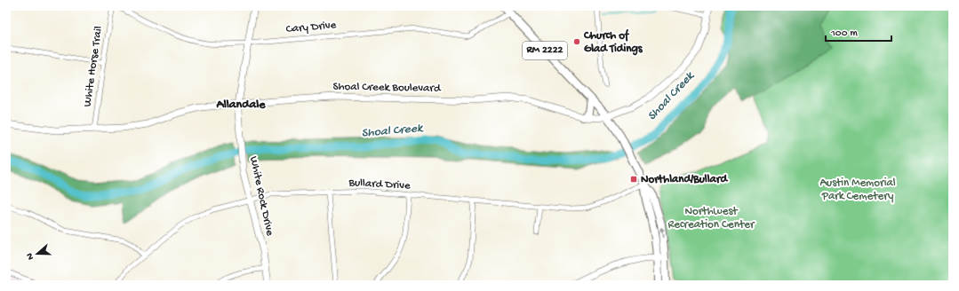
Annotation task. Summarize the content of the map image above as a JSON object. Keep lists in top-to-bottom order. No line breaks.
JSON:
{"streets":{"main road":["RM 2222"],"street":["Cary Drive","White Horse Trail","Shoal Creek Boulevard","Bullard Drive","White Rock Drive"]},"crossings":[["Cary Drive","RM 2222"],["Cary Drive","White Rock Drive"],["RM 2222","Shoal Creek Boulevard"],["RM 2222","Bullard Drive"],["White Horse Trail","Shoal Creek Boulevard"],["Shoal Creek Boulevard","White Rock Drive"],["Bullard Drive","White Rock Drive"]],"districts":["Allandale"],"water":["Shoal Creek"],"parks":["Austin Memorial Park Cemetery","Northwest Recreation Center"],"places":{"other":["Church of Glad Tidings"],"transit":["Northland/Bullard"]},"scale_bar":"100 m","north":"left"}
